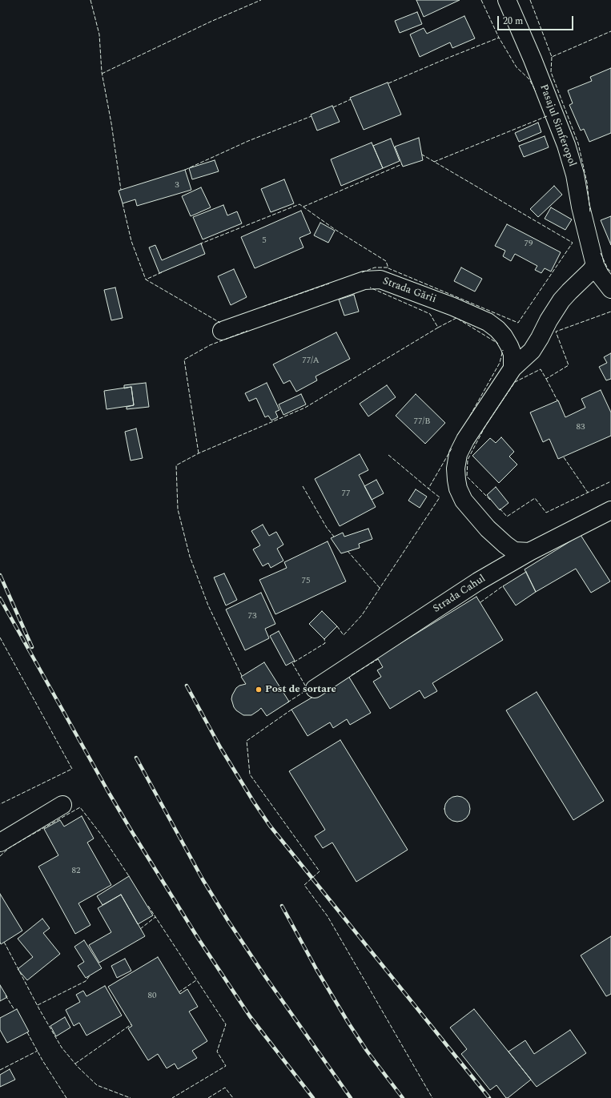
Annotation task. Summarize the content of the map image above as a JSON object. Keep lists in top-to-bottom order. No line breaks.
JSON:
{"streets":{"street":["Pasajul Simferopol","Strada Gării","Strada Cahul"]},"places":["Post de sortare"],"house_numbers":["3","5","79","77/A","77/B","83","77","75","73","82","80"],"scale_bar":"20 m"}
